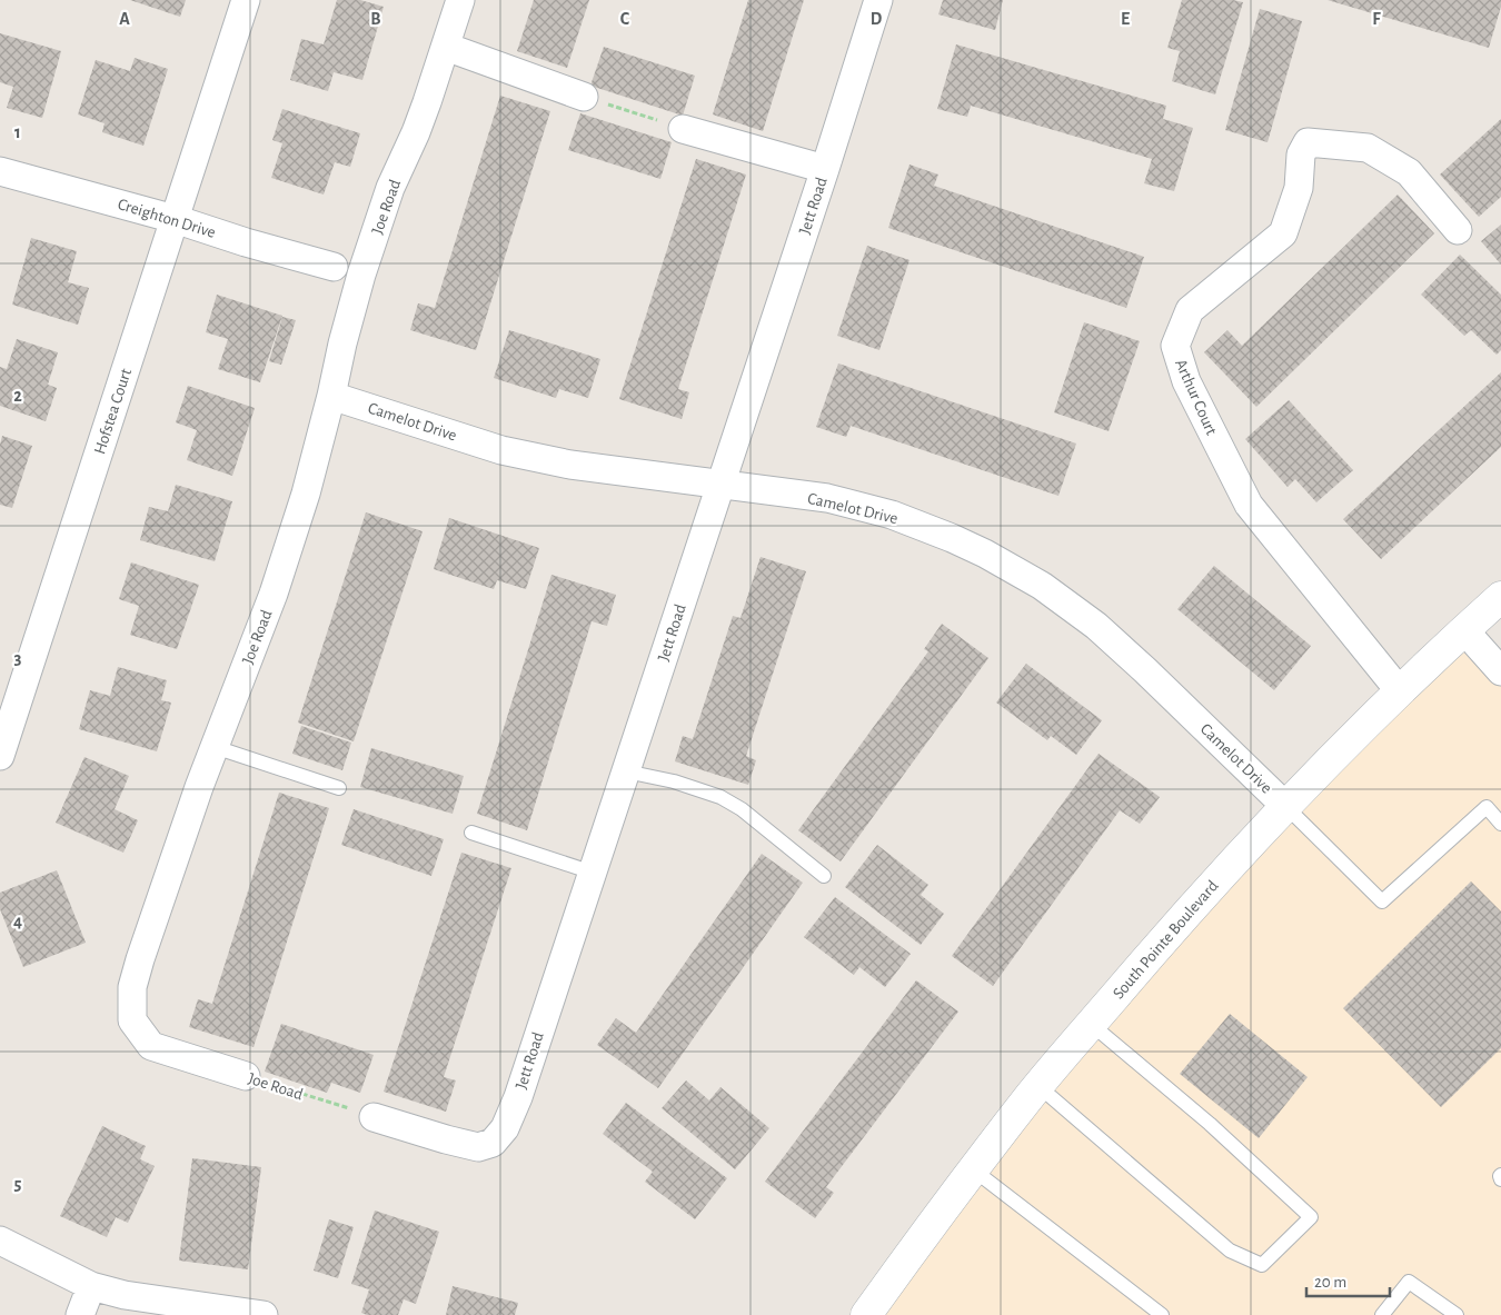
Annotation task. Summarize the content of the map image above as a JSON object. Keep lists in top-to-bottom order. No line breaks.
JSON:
{"streets":{"street":["Jett Road","Joe Road","Creighton Drive","Arthur Court","Hofstea Court","Camelot Drive","South Pointe Boulevard"]},"crossings":[["Jett Road","Joe Road"],["Jett Road","Camelot Drive"],["Joe Road","Camelot Drive"],["Creighton Drive","Hofstea Court"],["Arthur Court","South Pointe Boulevard"],["Camelot Drive","South Pointe Boulevard"]],"scale_bar":"20 m","grid":{"columns":["A","B","C","D","E","F"],"rows":["1","2","3","4","5"]}}
